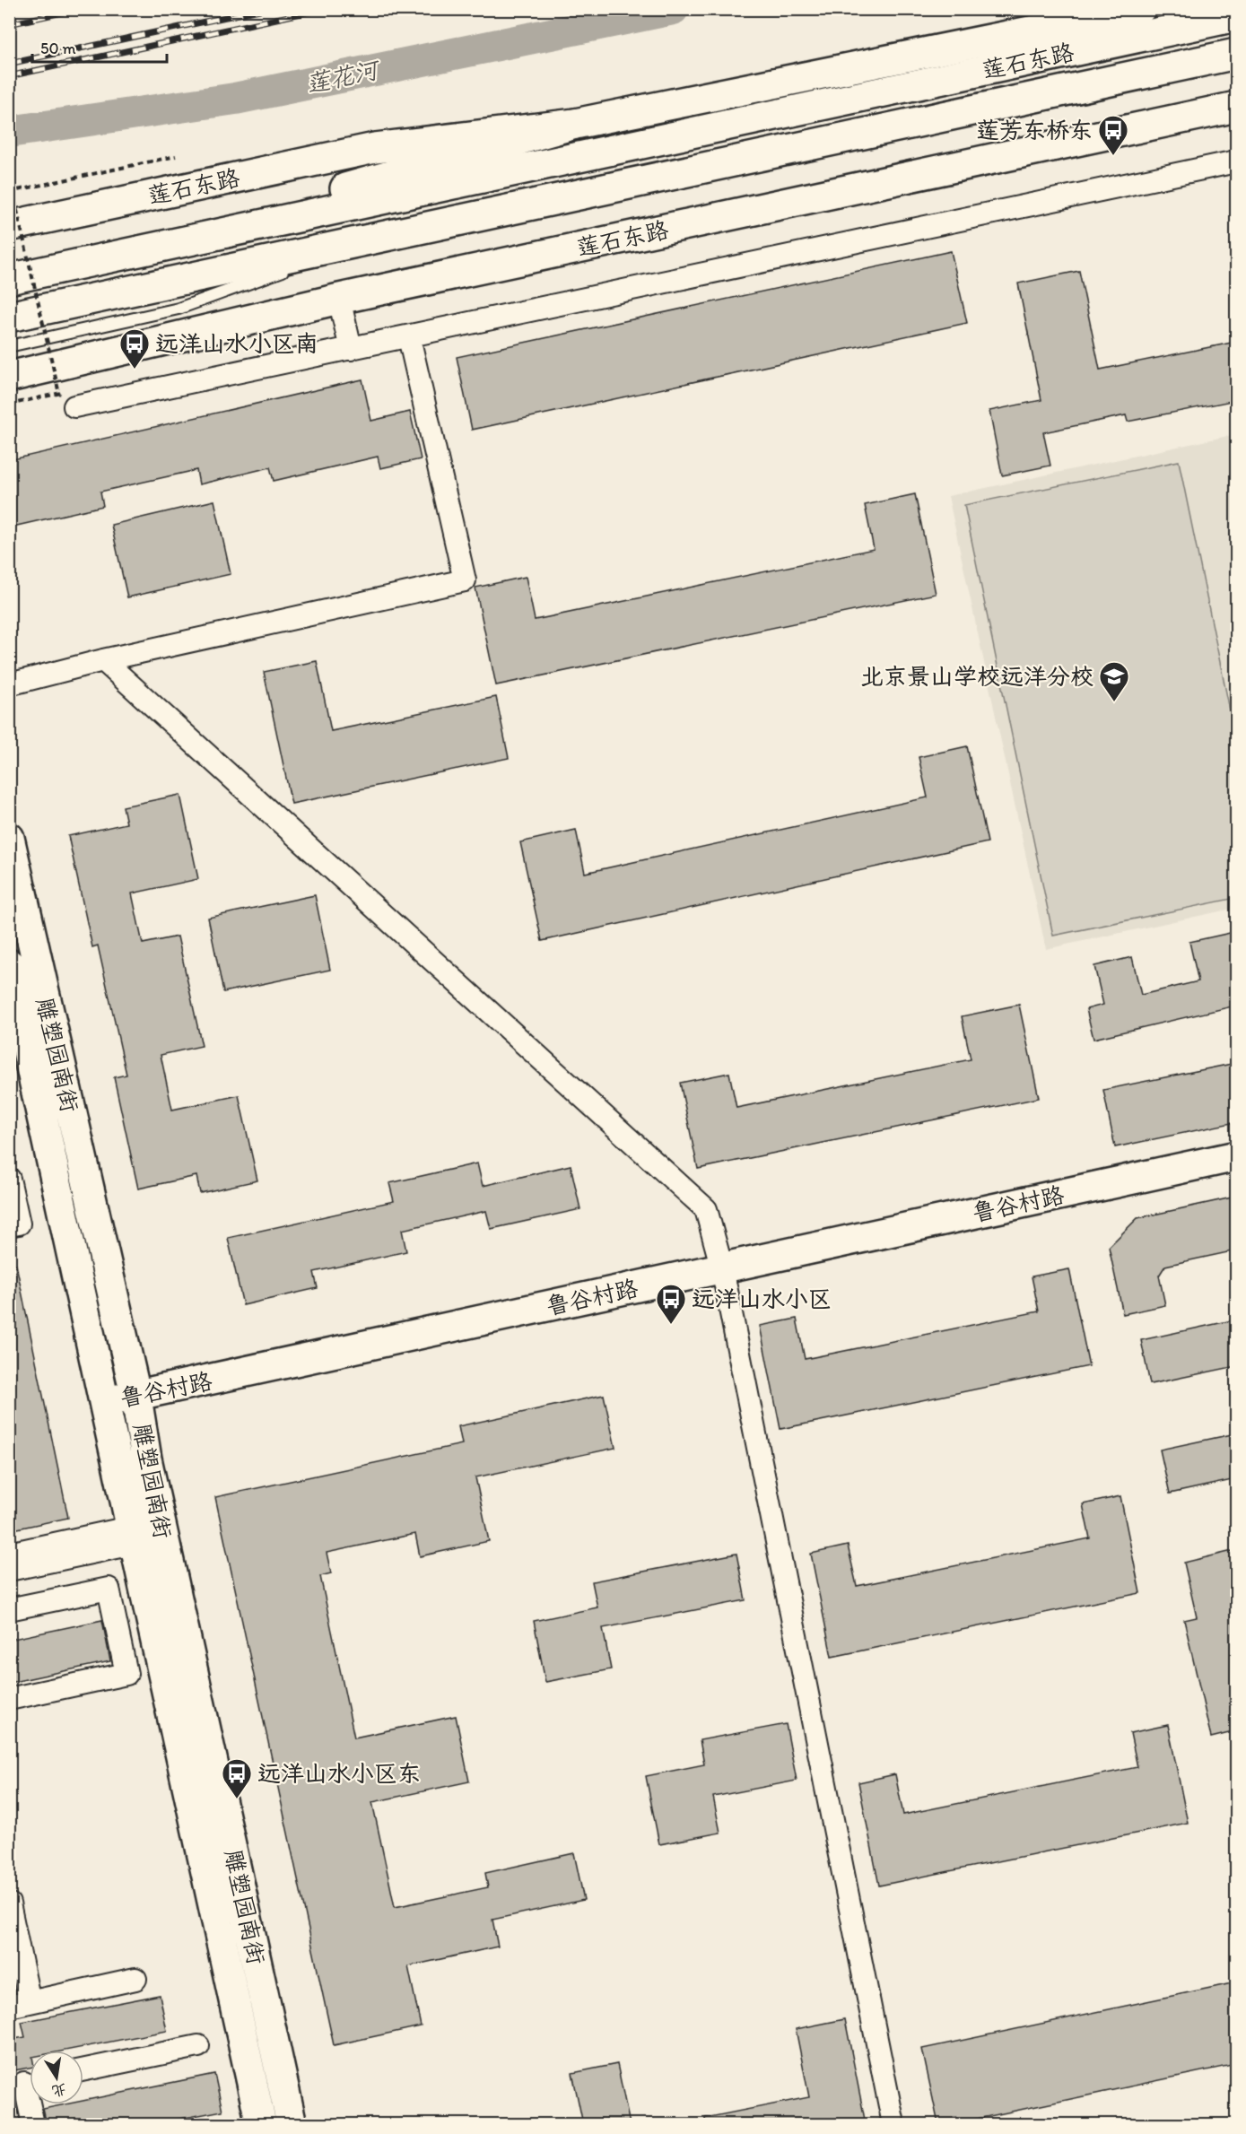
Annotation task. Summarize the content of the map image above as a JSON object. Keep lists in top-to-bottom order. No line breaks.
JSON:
{"streets":{"main road":["莲石东路","雕塑园南街","鲁谷村路"]},"crossings":[["雕塑园南街","鲁谷村路"]],"water":["莲花河"],"places":{"bus stop":["莲芳东桥东","远洋山水小区南","远洋山水小区","远洋山水小区东"],"school or university":["北京景山学校远洋分校"]},"scale_bar":"50 m","north":"bottom"}
